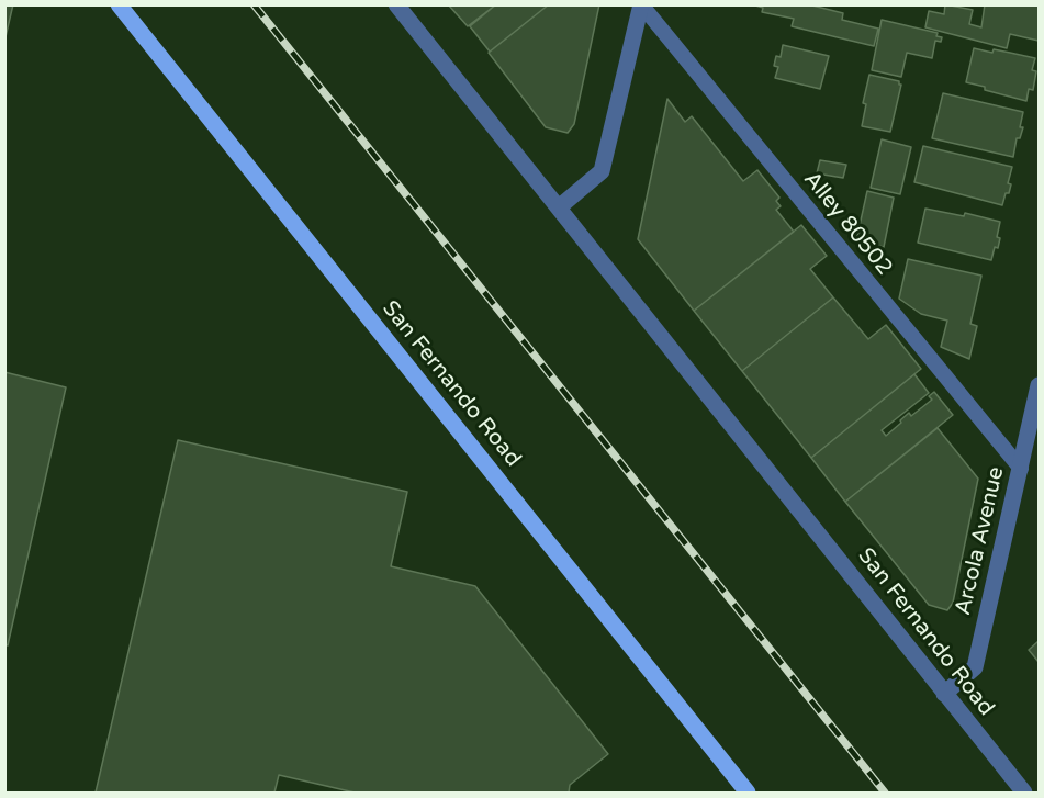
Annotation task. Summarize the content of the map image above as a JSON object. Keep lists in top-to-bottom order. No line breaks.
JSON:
{"streets":{"main road":["San Fernando Road"],"street":["Arcola Avenue"],"lane":["Alley 80502"]},"crossings":[["Alley 80502","Arcola Avenue"],["San Fernando Road","Arcola Avenue"]]}
